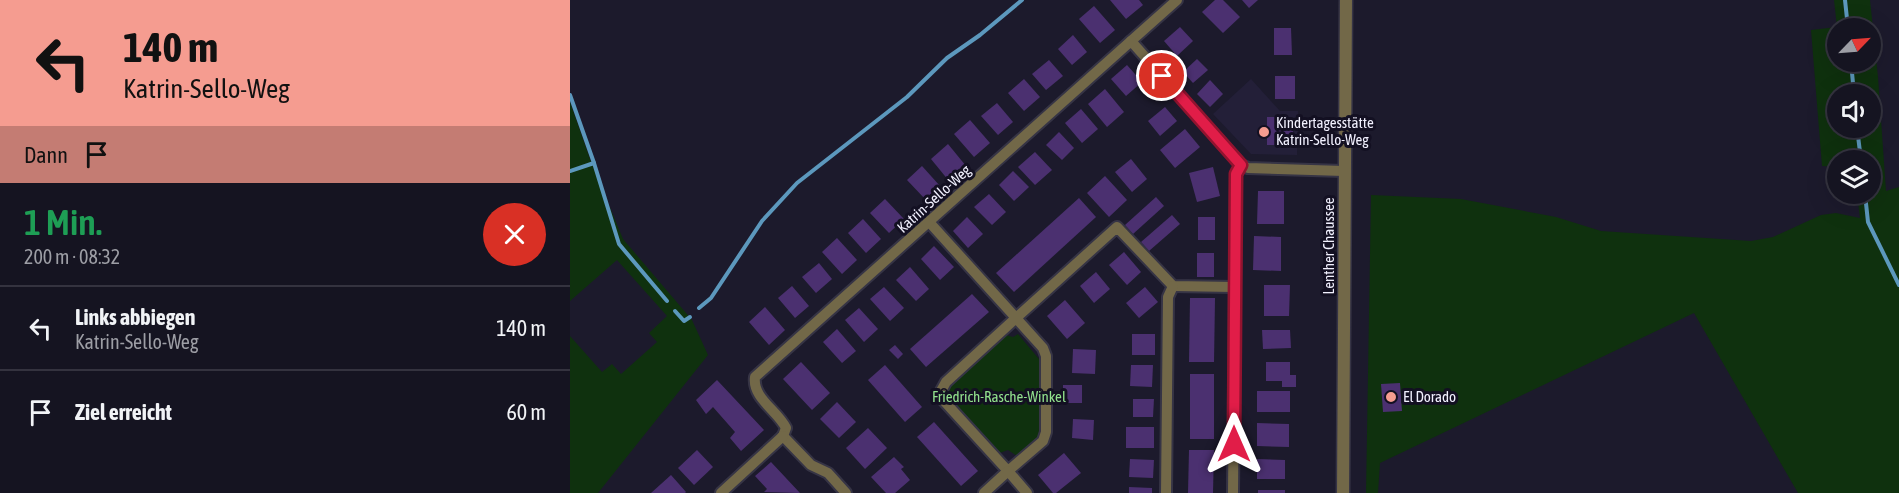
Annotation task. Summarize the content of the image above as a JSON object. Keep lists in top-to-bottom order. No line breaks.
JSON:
{"streets":{"street":["Katrin-Sello-Weg","Lenther Chaussee"]},"parks":["Friedrich-Rasche-Winkel"],"places":["Kindertagesstätte Katrin-Sello-Weg","El Dorado"],"north":"top right","page":{"turn":["140 m","Katrin-Sello-Weg"],"then":"Dann","heading":["1 Min.","200 m · 08:32"],"list":[{"name":"Links abbiegen","note":"Katrin-Sello-Weg","value":"140 m"},{"name":"Ziel erreicht","value":"60 m"}]}}
